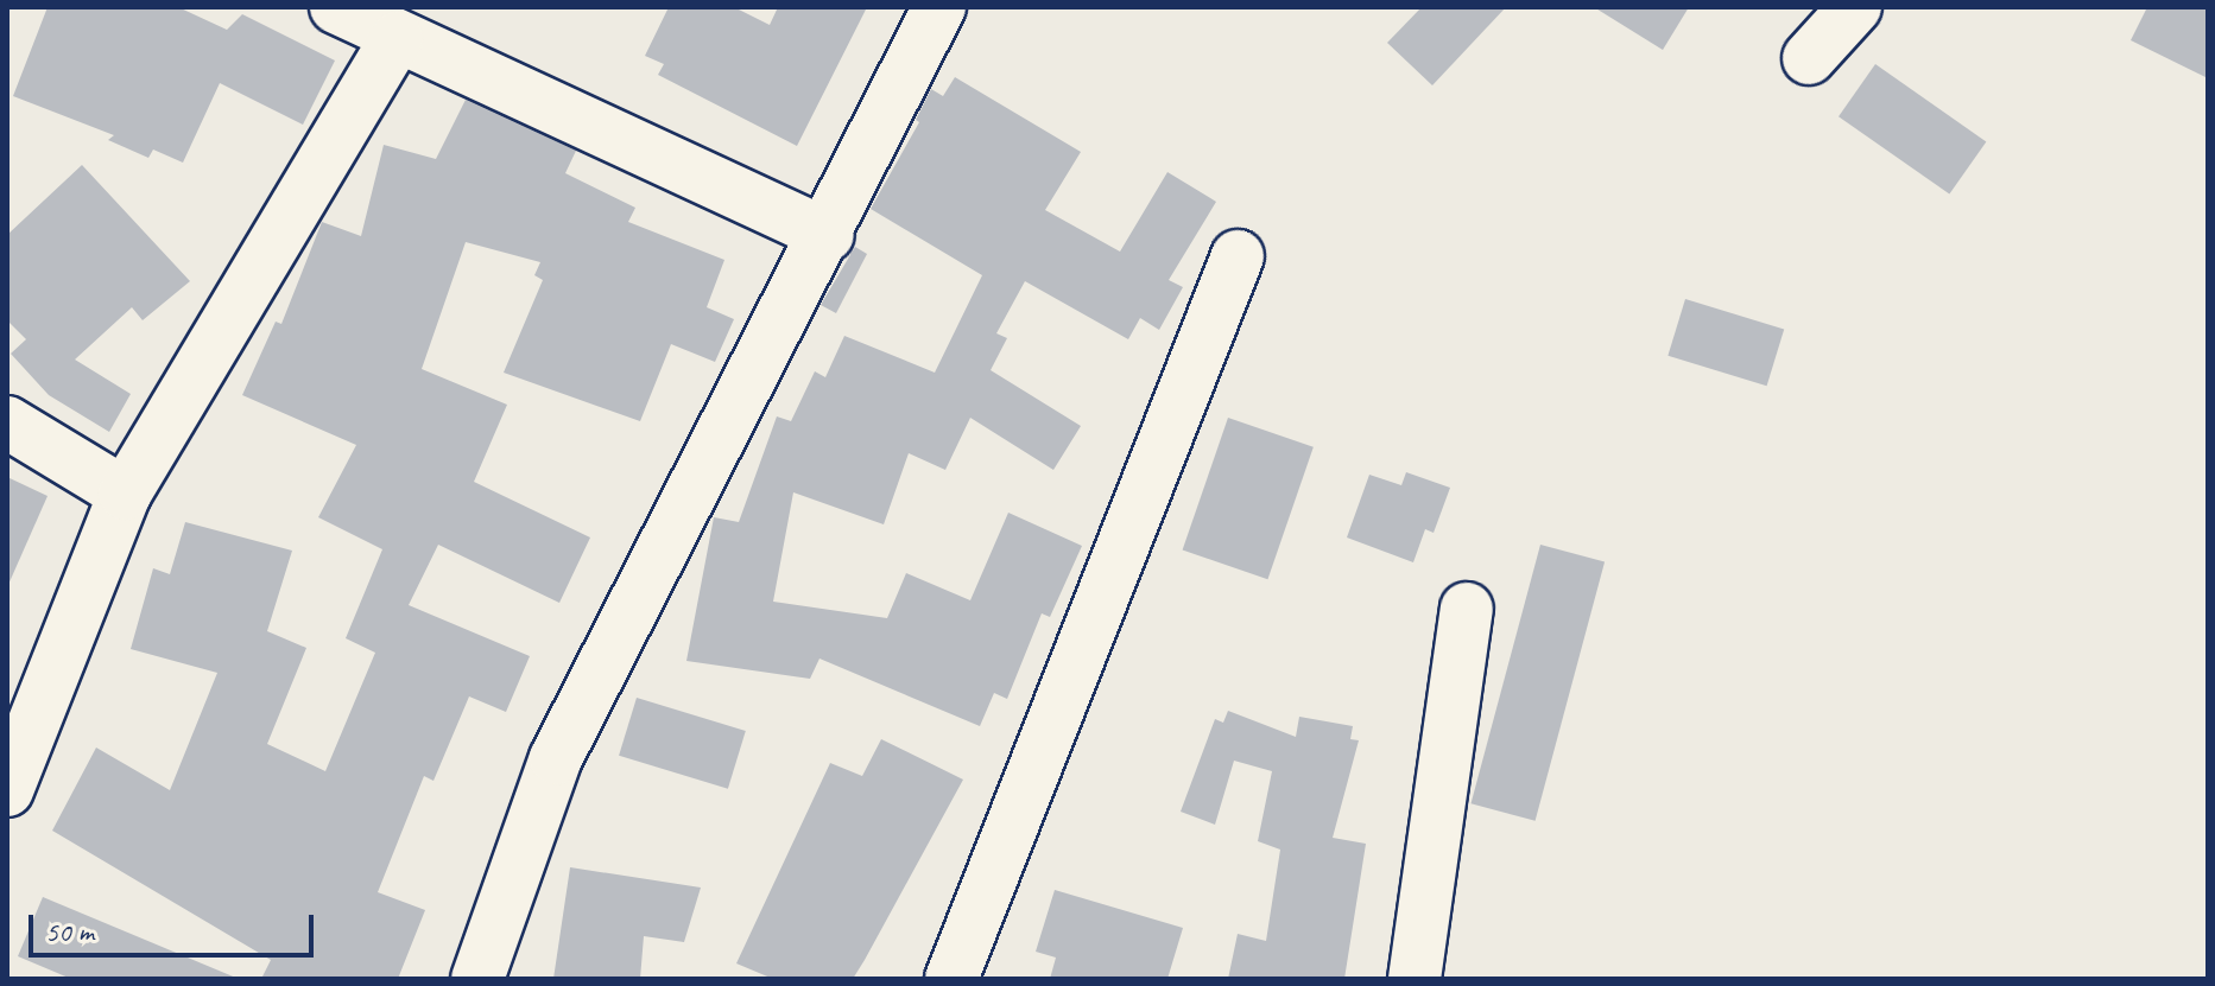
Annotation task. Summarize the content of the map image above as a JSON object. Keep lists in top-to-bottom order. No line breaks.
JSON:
{"scale_bar":"50 m"}
